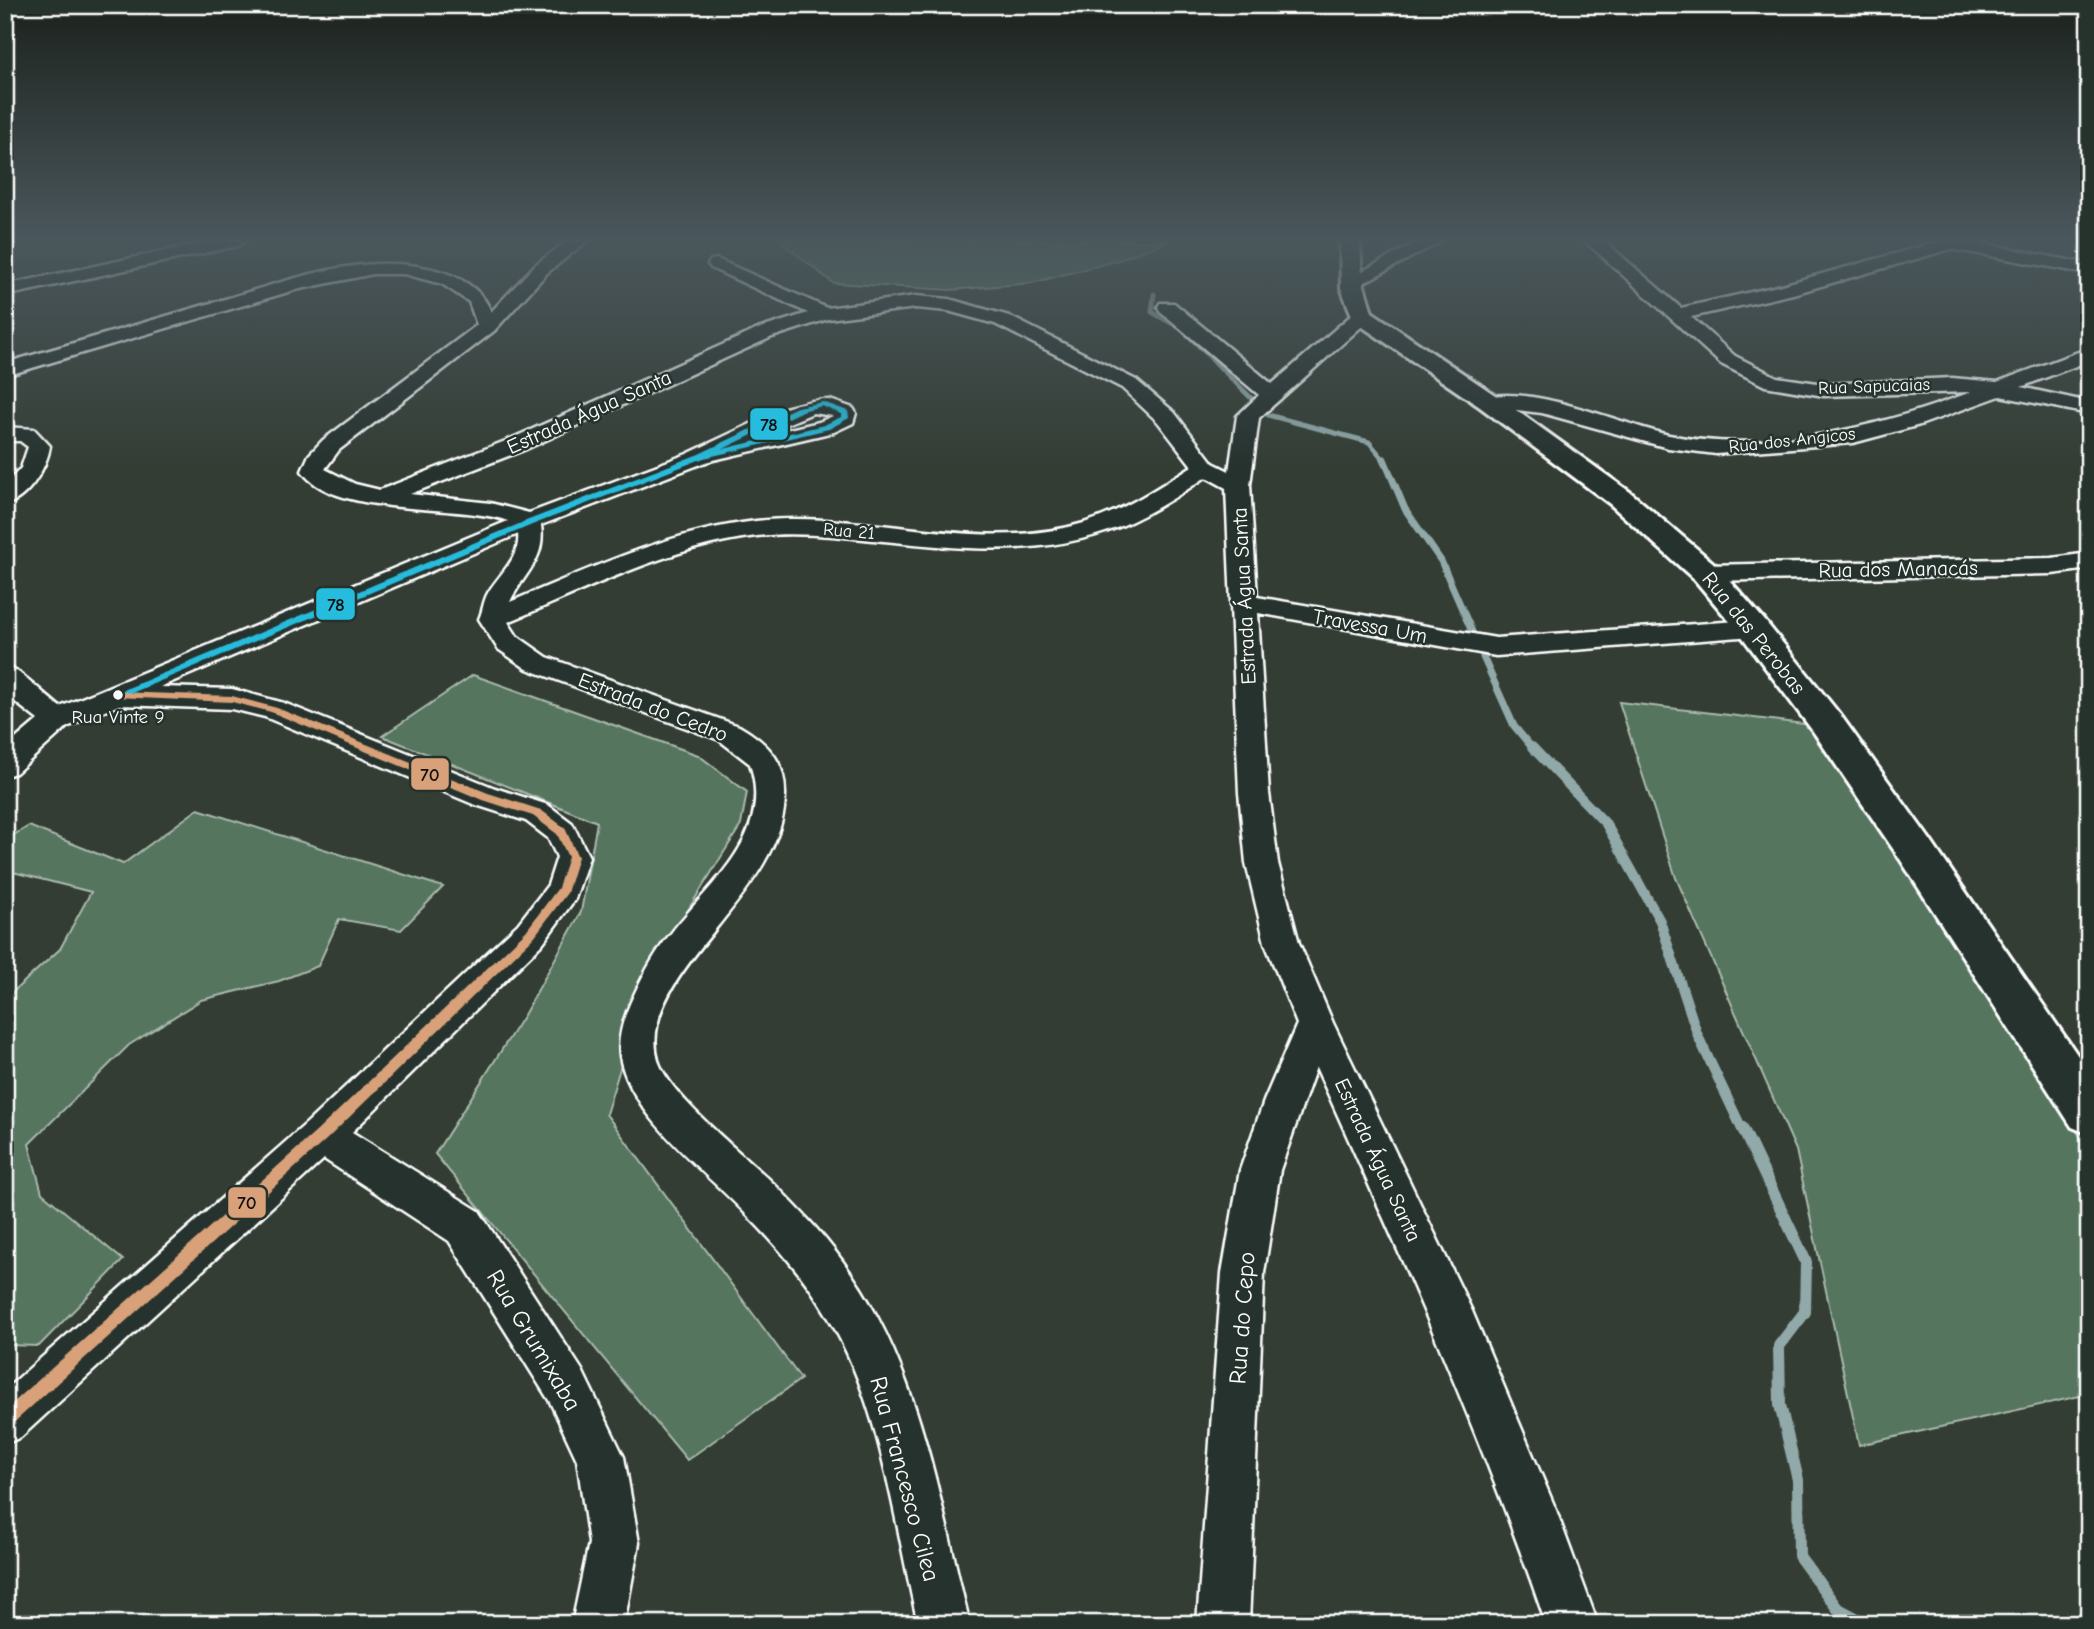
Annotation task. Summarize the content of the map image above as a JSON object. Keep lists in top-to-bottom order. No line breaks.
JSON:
{"streets":{"street":["Rua Sapucaias","Estrada Água Santa","Rua dos Angicos","Rua 21","Rua dos Manacás","Travessa Um","Rua das Perobas","Estrada do Cedro","Rua do Cepo","Rua Grumixaba","Rua Francesco Cilea"]},"crossings":[["Rua Sapucaias","Rua dos Angicos"],["Estrada Água Santa","Rua 21"],["Estrada Água Santa","Travessa Um"],["Estrada Água Santa","Rua do Cepo"],["Rua dos Angicos","Rua das Perobas"],["Rua 21","Estrada do Cedro"],["Rua dos Manacás","Rua das Perobas"],["Travessa Um","Rua das Perobas"],["Estrada do Cedro","Rua Francesco Cilea"]],"places":["Rua Vinte 9"],"lines":["transit line 78","transit line 70"]}
